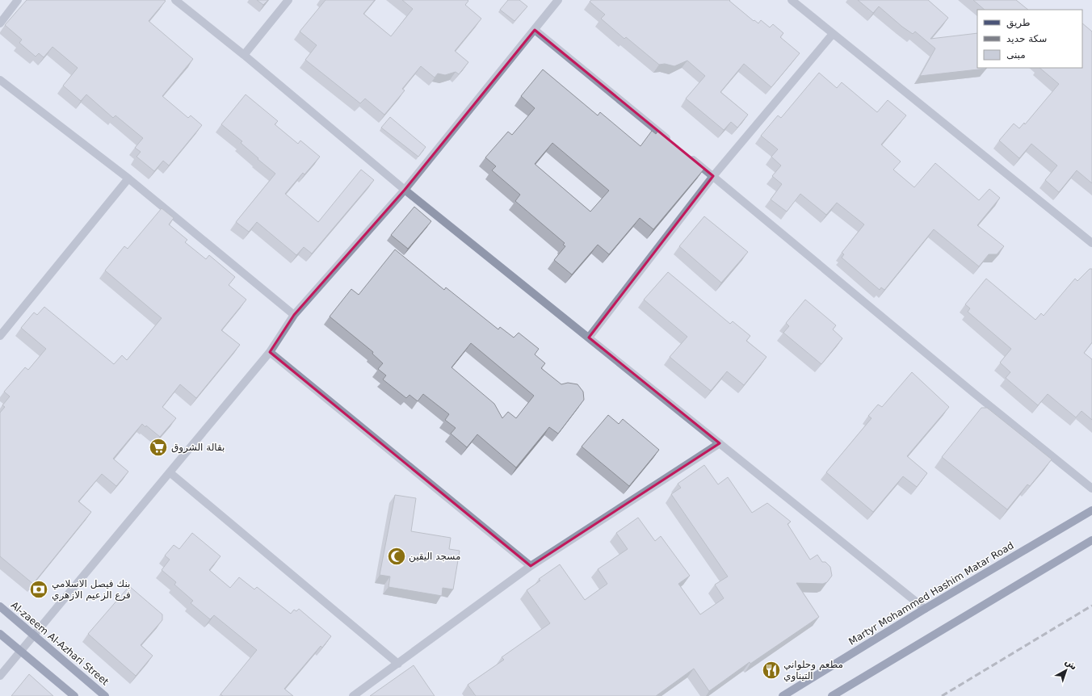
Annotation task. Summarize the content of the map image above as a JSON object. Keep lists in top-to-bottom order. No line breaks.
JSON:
{"streets":{"main road":["Martyr Mohammed Hashim Matar Road","Al-zaeem Al-Azhari Street"]},"places":{"supermarket":["بقالة الشروق"],"mosque":["مسجد اليقين"],"bank":["بنك فيصل الاسلامي فرع الزعيم الازهري"],"restaurant":["مطعم وحلواني التيناوي"]},"legend":["طريق","سكة حديد","مبنى"],"north":"top right"}
